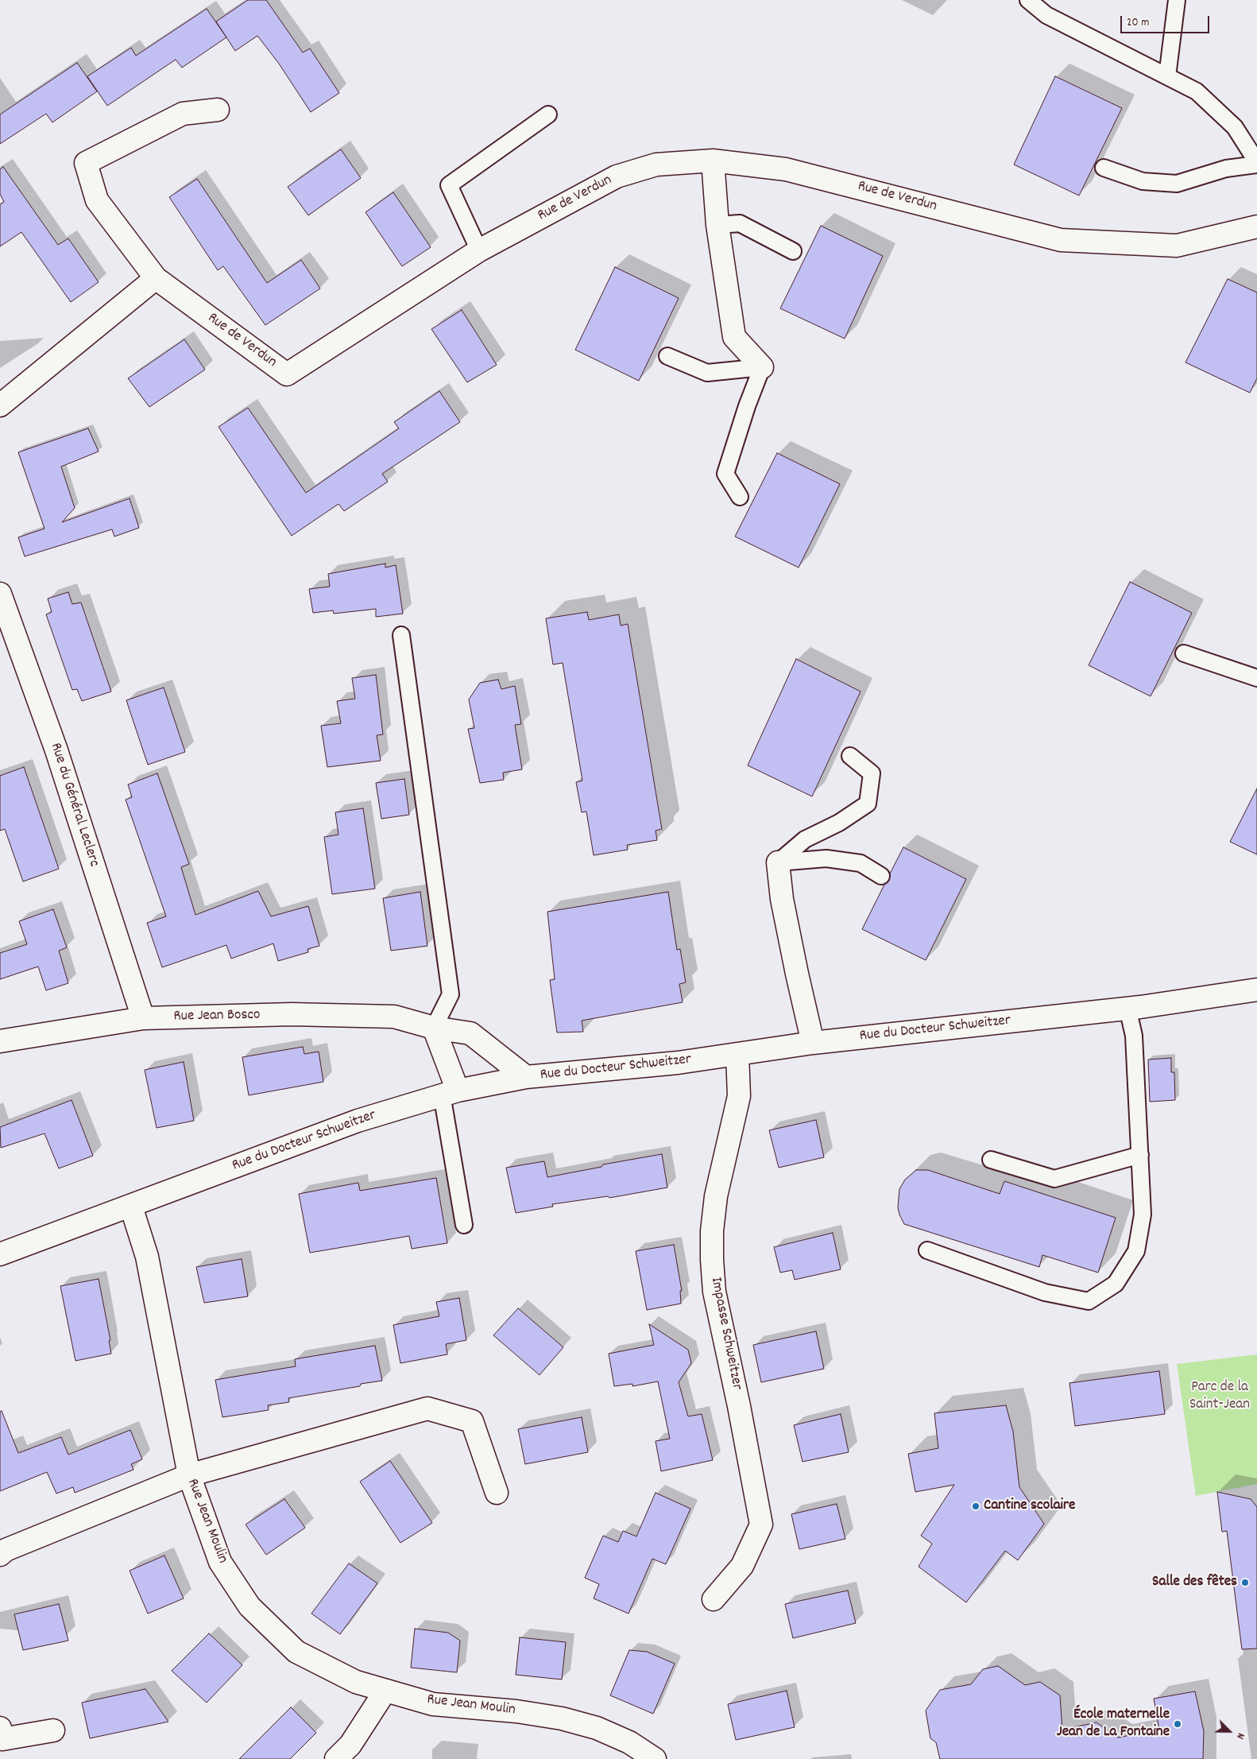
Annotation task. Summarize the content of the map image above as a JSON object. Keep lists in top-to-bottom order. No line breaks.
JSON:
{"streets":{"street":["Rue de Verdun","Rue du Général Leclerc","Rue Jean Bosco","Rue du Docteur Schweitzer","Impasse Schweitzer","Rue Jean Moulin"]},"crossings":[["Rue du Général Leclerc","Rue Jean Bosco"],["Rue Jean Bosco","Rue du Docteur Schweitzer"],["Rue du Docteur Schweitzer","Impasse Schweitzer"],["Rue du Docteur Schweitzer","Rue Jean Moulin"]],"parks":["Parc de la Saint-Jean"],"places":["Cantine scolaire","Salle des fêtes","École maternelle Jean de La Fontaine"],"scale_bar":"20 m","north":"bottom right"}
